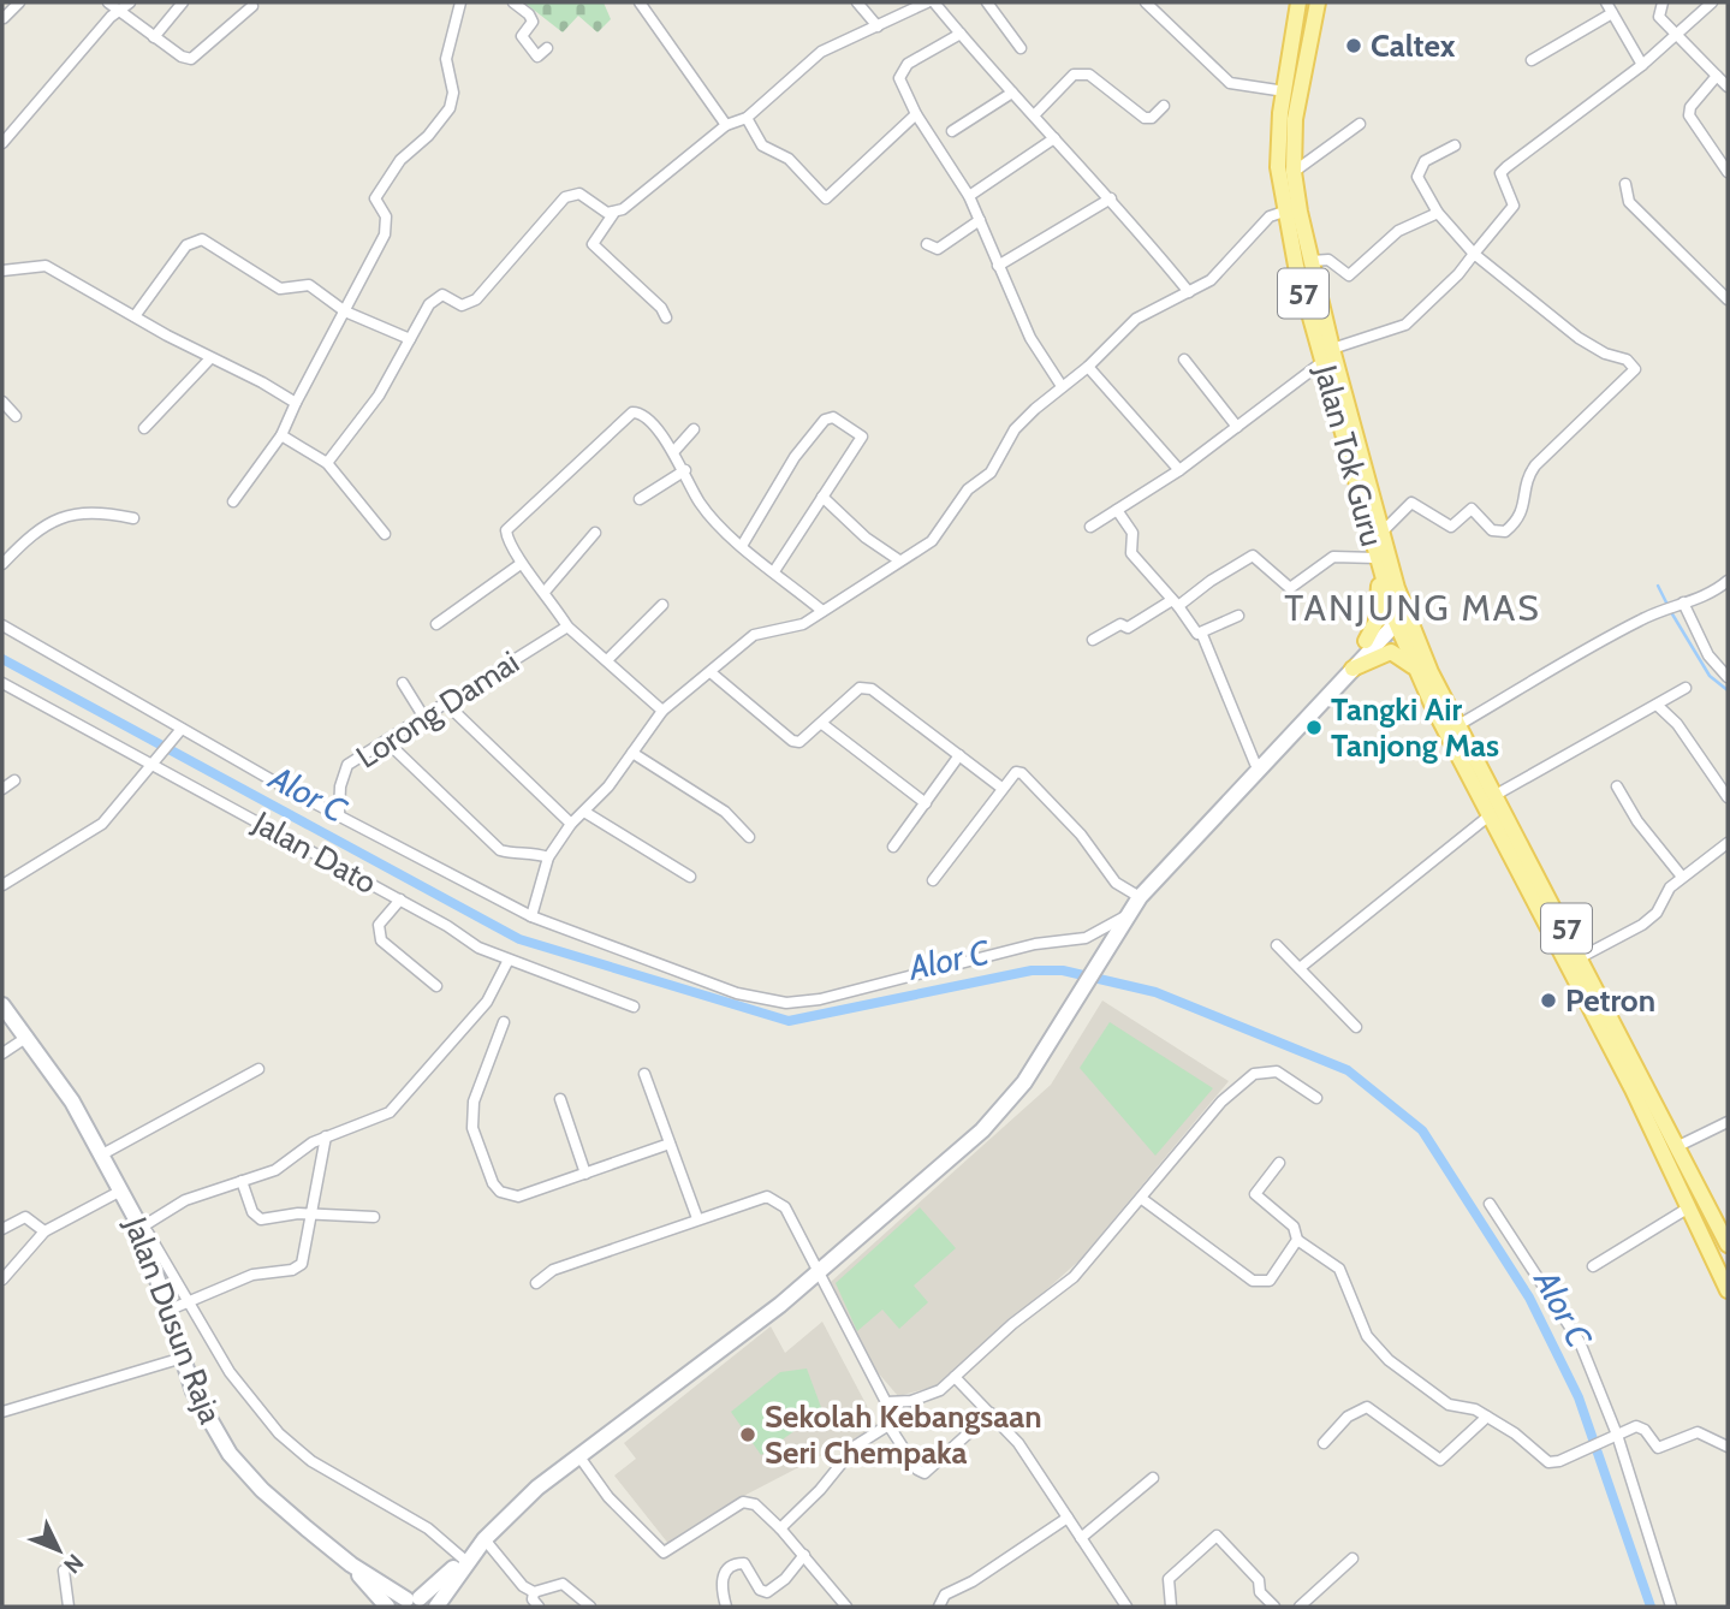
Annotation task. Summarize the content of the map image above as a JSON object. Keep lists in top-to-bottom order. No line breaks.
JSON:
{"streets":{"main road":["57","Jalan Tok Guru","Jalan Dusun Raja"],"street":["Lorong Damai","Jalan Dato"]},"districts":["TANJUNG MAS"],"water":["Alor C"],"places":["Caltex","Tangki Air Tanjong Mas","Petron","Sekolah Kebangsaan Seri Chempaka"],"north":"bottom right"}
